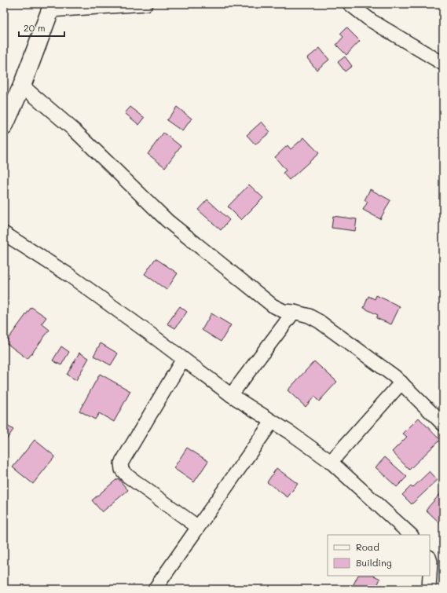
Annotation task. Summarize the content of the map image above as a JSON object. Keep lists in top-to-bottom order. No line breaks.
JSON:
{"legend":["Road","Building"],"scale_bar":"20 m"}
